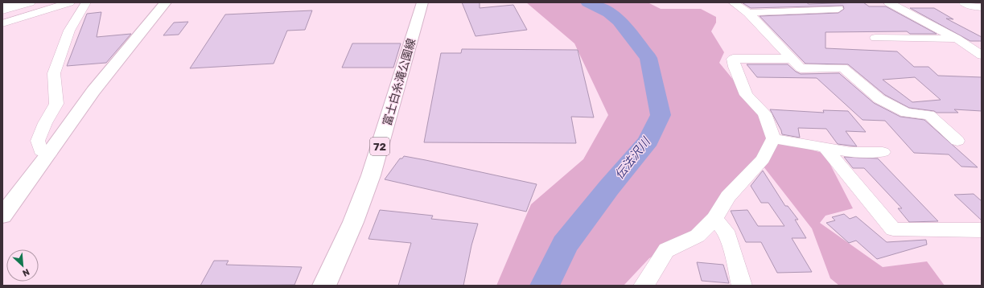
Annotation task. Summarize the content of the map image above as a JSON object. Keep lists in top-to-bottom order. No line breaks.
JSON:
{"streets":{"main road":["富士白糸滝公園線","72"]},"water":["伝法沢川"],"north":"bottom right"}
